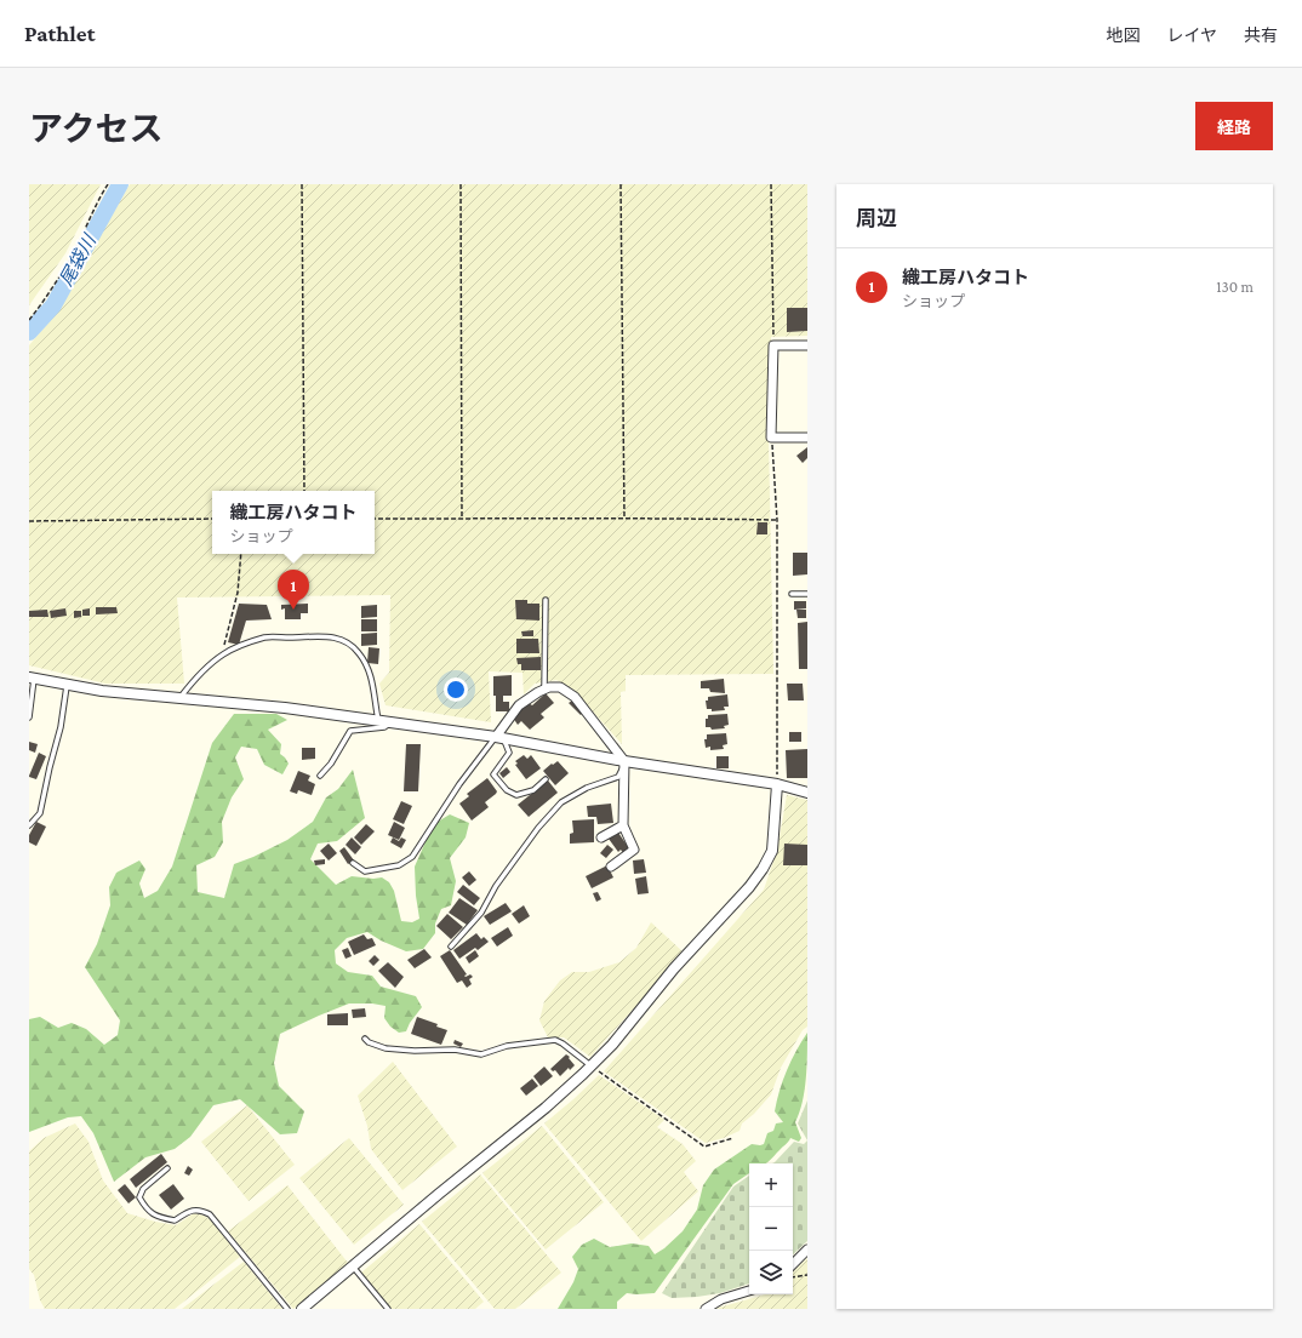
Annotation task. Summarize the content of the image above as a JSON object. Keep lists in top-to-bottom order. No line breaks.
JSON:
{"water":["尾袋川"],"page":{"header":"Pathlet","nav":["地図","レイヤ","共有"],"title":"アクセス","buttons":"経路","heading":"周辺","list":[{"mark":"1","name":"織工房ハタコト","note":"ショップ","value":"130 m"}],"popup":["織工房ハタコト","ショップ"],"pins":"1","map_buttons":["+","−"]}}
